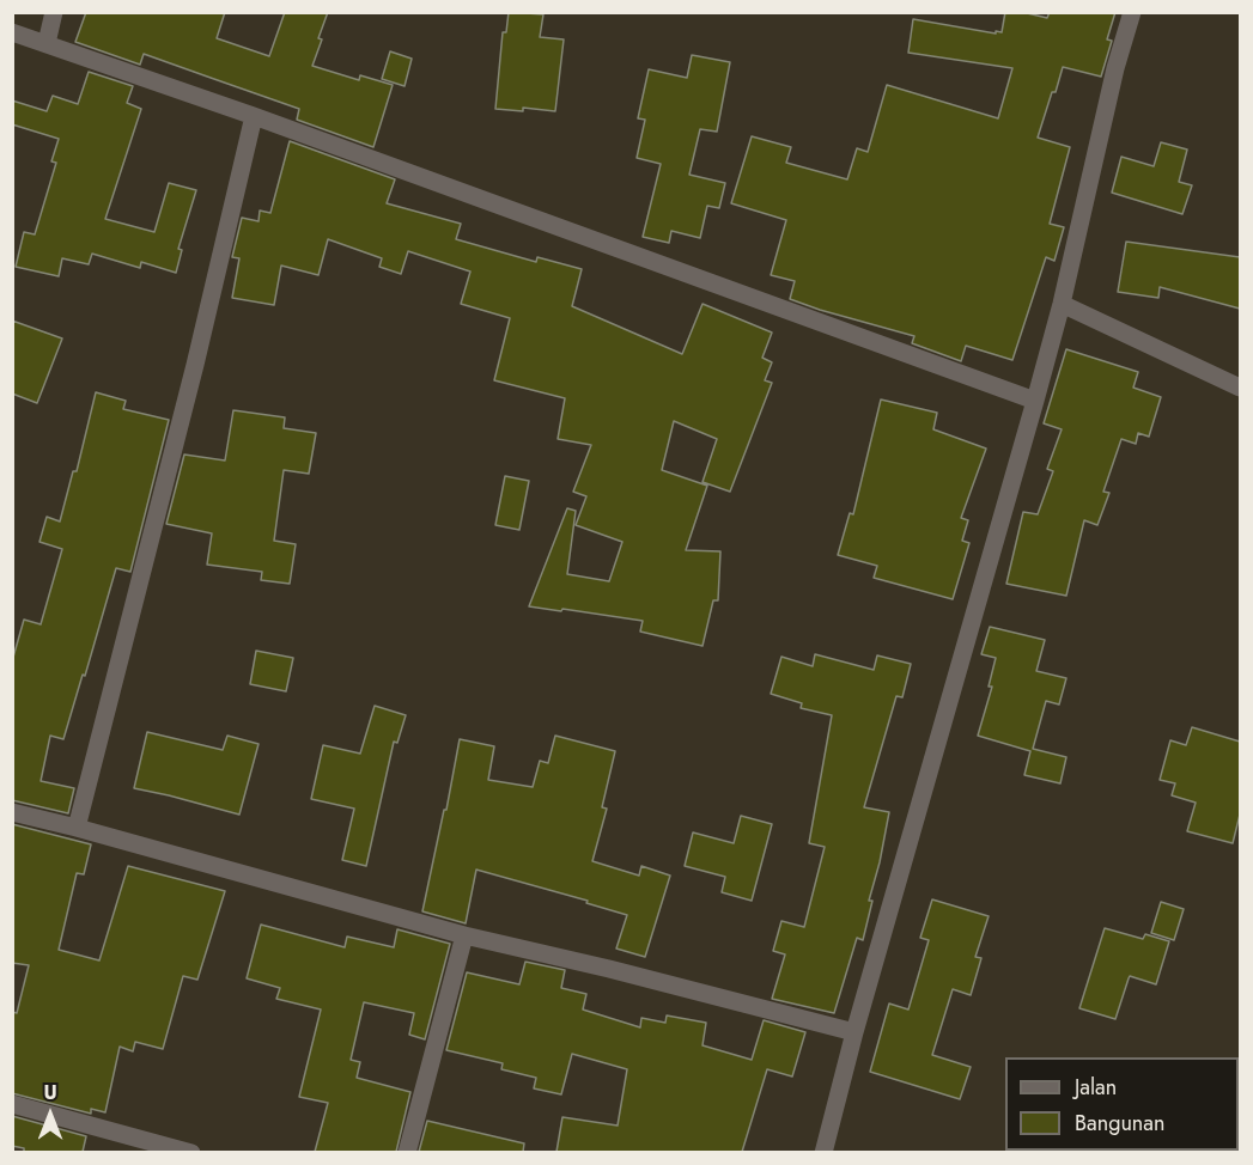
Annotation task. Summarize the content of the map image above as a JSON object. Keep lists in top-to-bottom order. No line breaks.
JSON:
{"legend":["Jalan","Bangunan"],"north":"top"}
